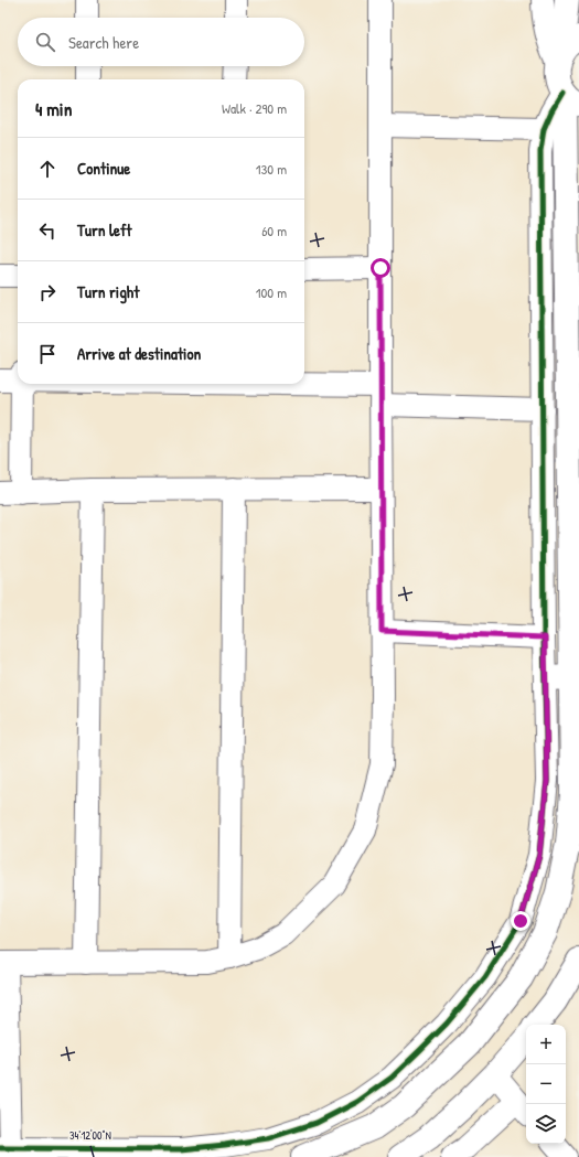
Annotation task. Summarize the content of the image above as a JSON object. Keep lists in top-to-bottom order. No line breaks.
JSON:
{"page":{"search":"Search here","heading":["4 min","Walk · 290 m"],"list":[["Continue","130 m"],["Turn left","60 m"],["Turn right","100 m"],"Arrive at destination"],"map_buttons":["+","−"]},"coordinates":["34°12'00\"N"]}
